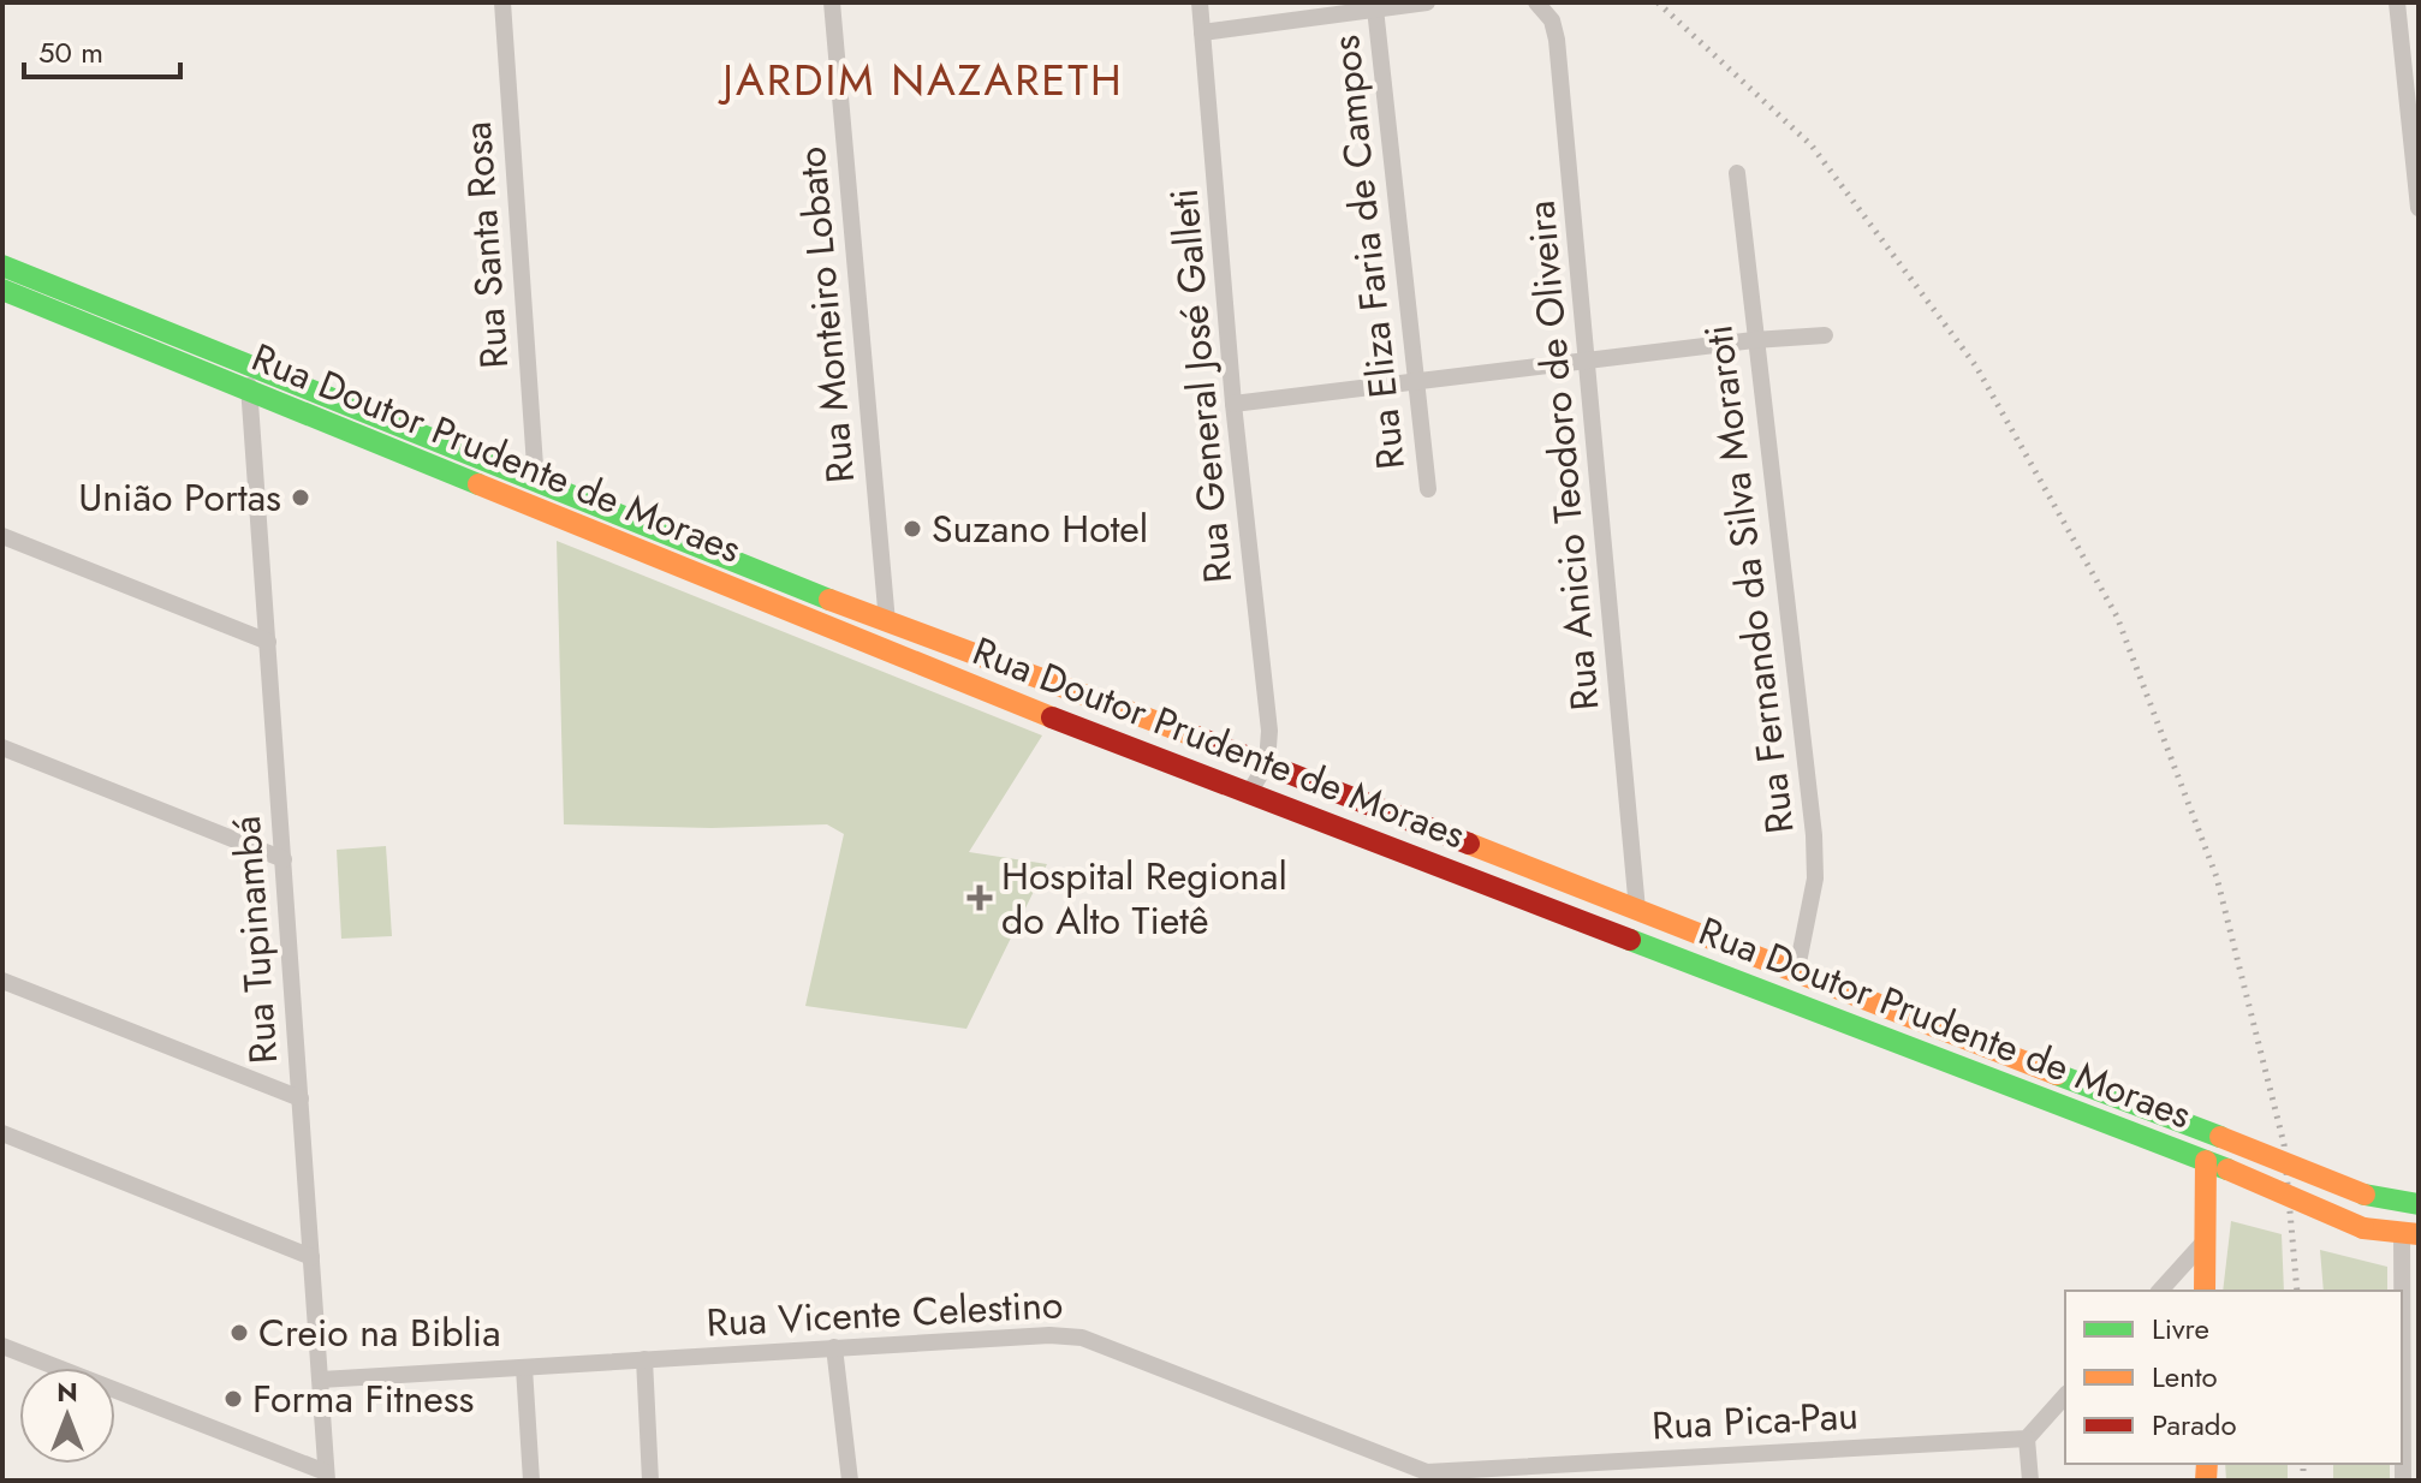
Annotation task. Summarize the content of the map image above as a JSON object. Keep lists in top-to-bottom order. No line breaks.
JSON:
{"streets":{"main road":["Rua Doutor Prudente de Moraes"],"street":["Rua Santa Rosa","Rua Eliza Faria de Campos","Rua Monteiro Lobato","Rua General José Galleti","Rua Anicio Teodoro de Oliveira","Rua Fernando da Silva Moraroti","Rua Tupinambá","Rua Vicente Celestino","Rua Pica-Pau"]},"crossings":[["Rua Santa Rosa","Rua Doutor Prudente de Moraes"],["Rua Monteiro Lobato","Rua Doutor Prudente de Moraes"],["Rua General José Galleti","Rua Doutor Prudente de Moraes"],["Rua Doutor Prudente de Moraes","Rua Anicio Teodoro de Oliveira"],["Rua Doutor Prudente de Moraes","Rua Fernando da Silva Moraroti"],["Rua Doutor Prudente de Moraes","Rua Tupinambá"],["Rua Tupinambá","Rua Vicente Celestino"],["Rua Vicente Celestino","Rua Pica-Pau"]],"districts":["JARDIM NAZARETH"],"places":{"other":["União Portas","Suzano Hotel","Creio na Biblia","Forma Fitness"],"health":["Hospital Regional do Alto Tietê"]},"legend":["Livre","Lento","Parado"],"scale_bar":"50 m","north":"top"}
